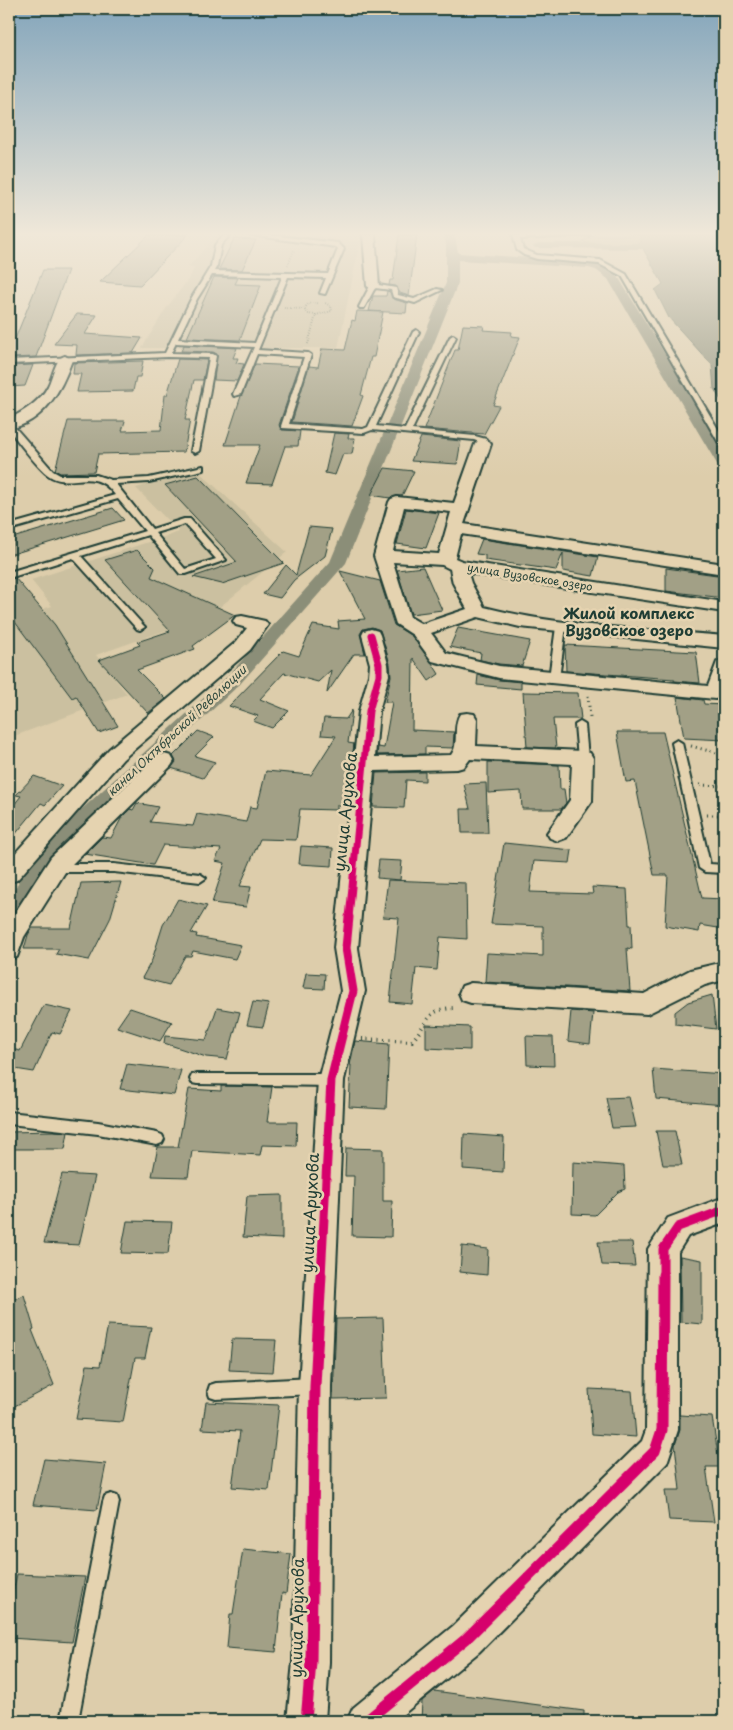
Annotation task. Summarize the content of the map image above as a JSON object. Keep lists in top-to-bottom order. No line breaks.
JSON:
{"streets":{"street":["улица Вузовское озеро","улица Арухова"]},"districts":["Жилой комплекс Вузовское озеро"],"water":["канал Октябрьской Революции"]}
